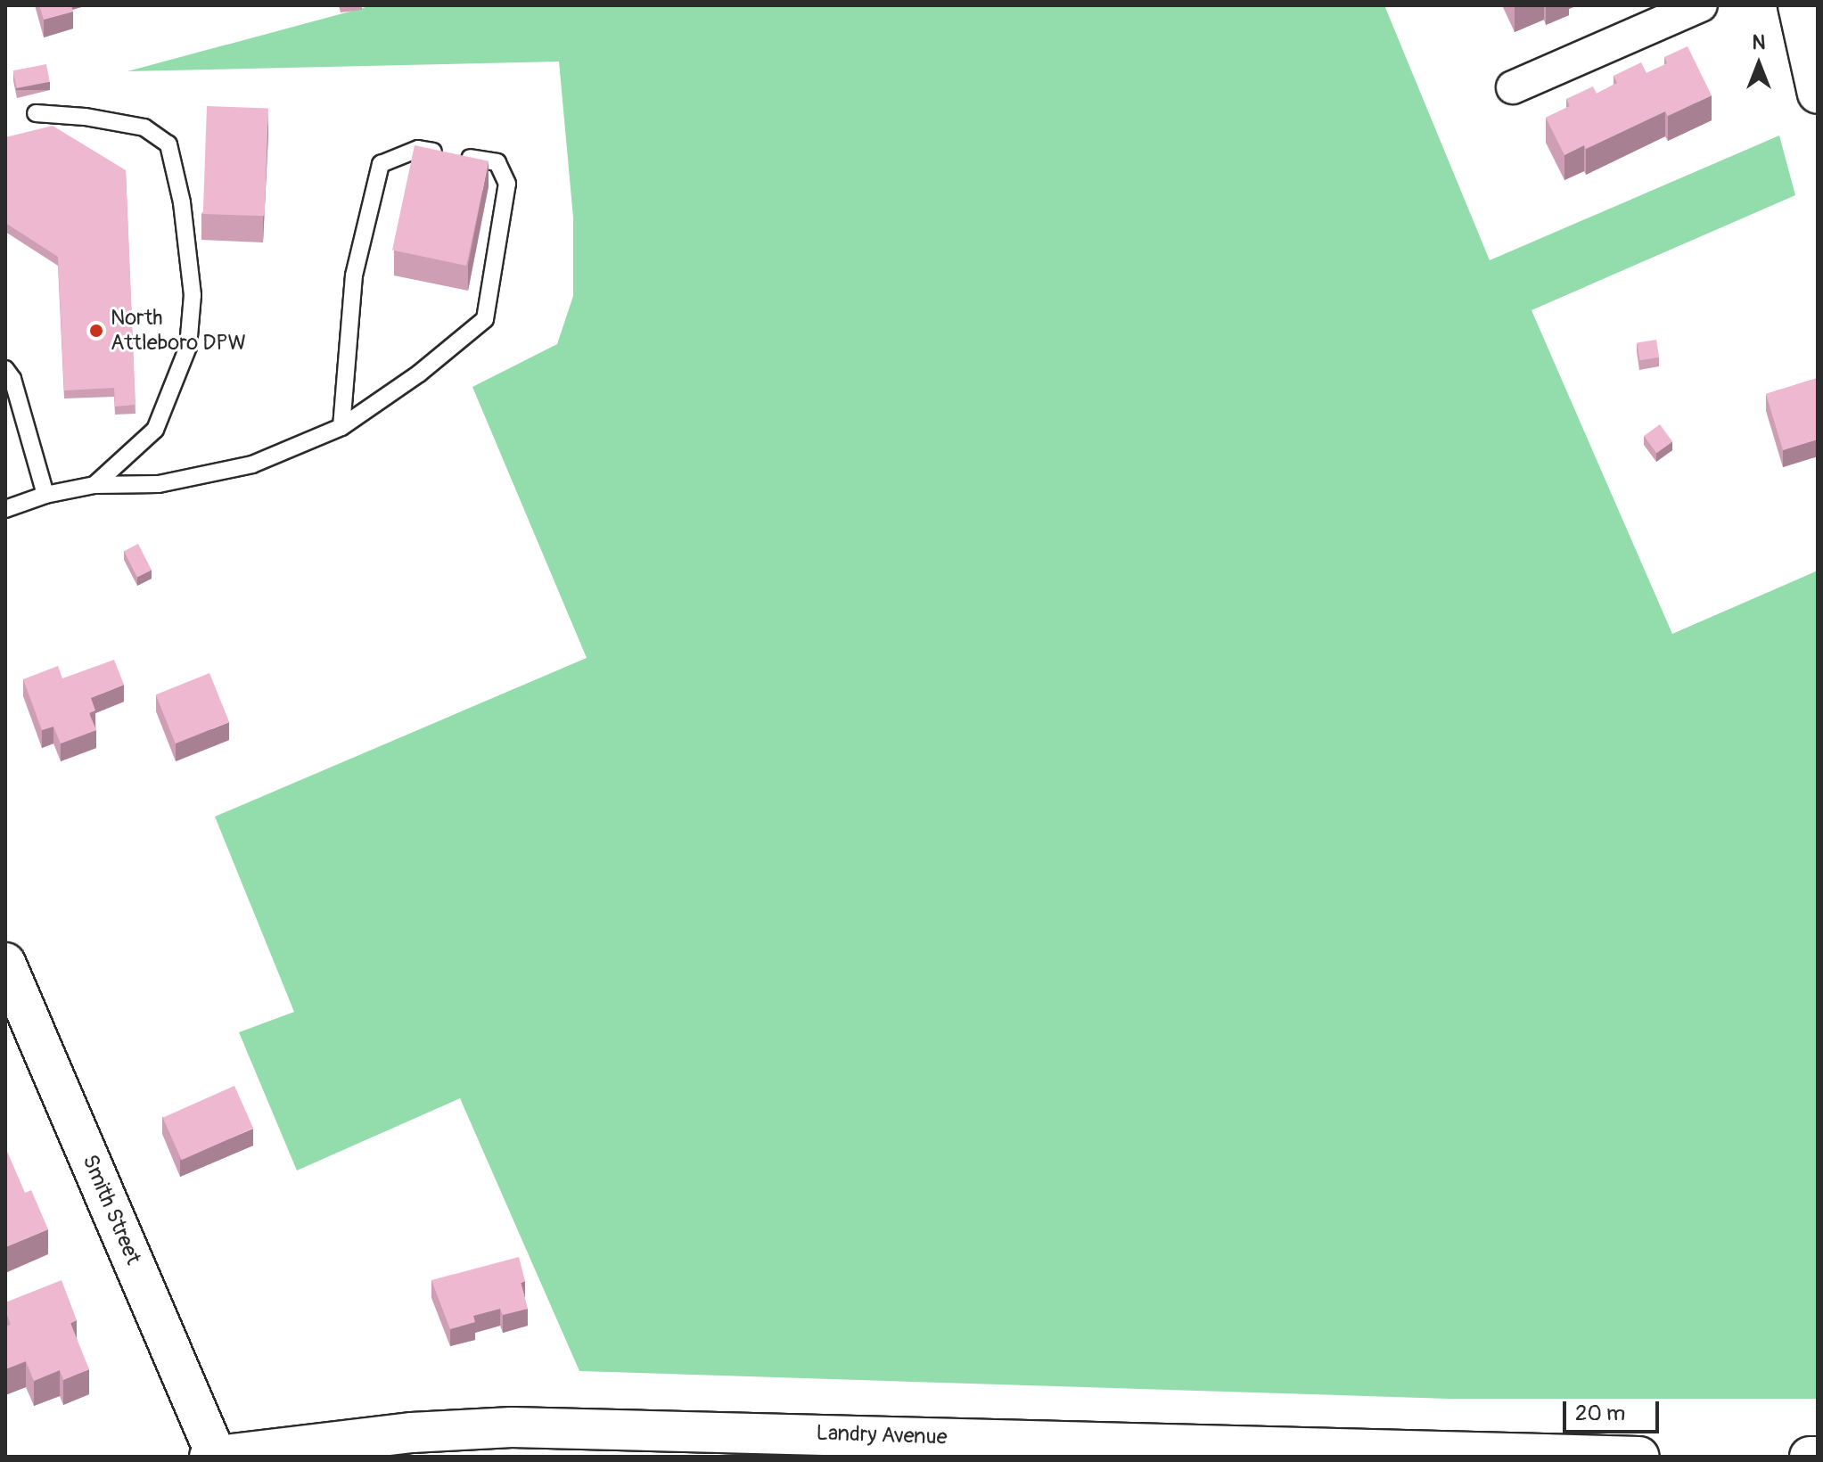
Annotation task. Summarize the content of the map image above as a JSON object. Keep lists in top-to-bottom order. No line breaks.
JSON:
{"streets":{"street":["Smith Street","Landry Avenue"]},"crossings":[["Smith Street","Landry Avenue"]],"places":["North Attleboro DPW"],"scale_bar":"20 m","north":"top"}
